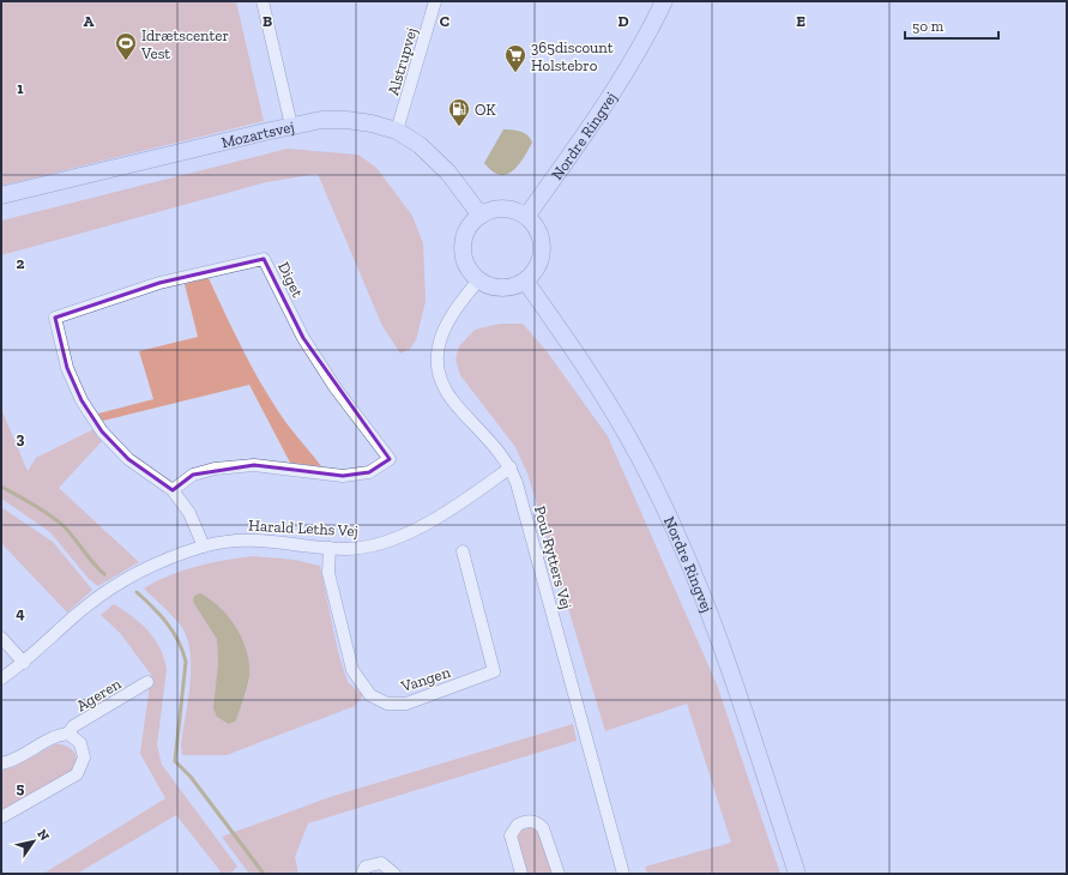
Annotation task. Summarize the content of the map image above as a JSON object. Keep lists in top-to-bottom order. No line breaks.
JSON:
{"streets":{"main road":["Mozartsvej","Nordre Ringvej"],"street":["Alstrupvej","Diget","Harald Leths Vej","Poul Rytters Vej","Vangen","Ageren"]},"crossings":[["Alstrupvej","Mozartsvej"],["Mozartsvej","Nordre Ringvej"],["Mozartsvej","Poul Rytters Vej"],["Nordre Ringvej","Poul Rytters Vej"],["Diget","Harald Leths Vej"],["Harald Leths Vej","Poul Rytters Vej"],["Harald Leths Vej","Vangen"]],"places":{"sports":["Idrætscenter Vest"],"supermarket":["365discount Holstebro"],"fuel station":["OK"]},"scale_bar":"50 m","north":"top right","grid":{"columns":["A","B","C","D","E"],"rows":["1","2","3","4","5"]}}
